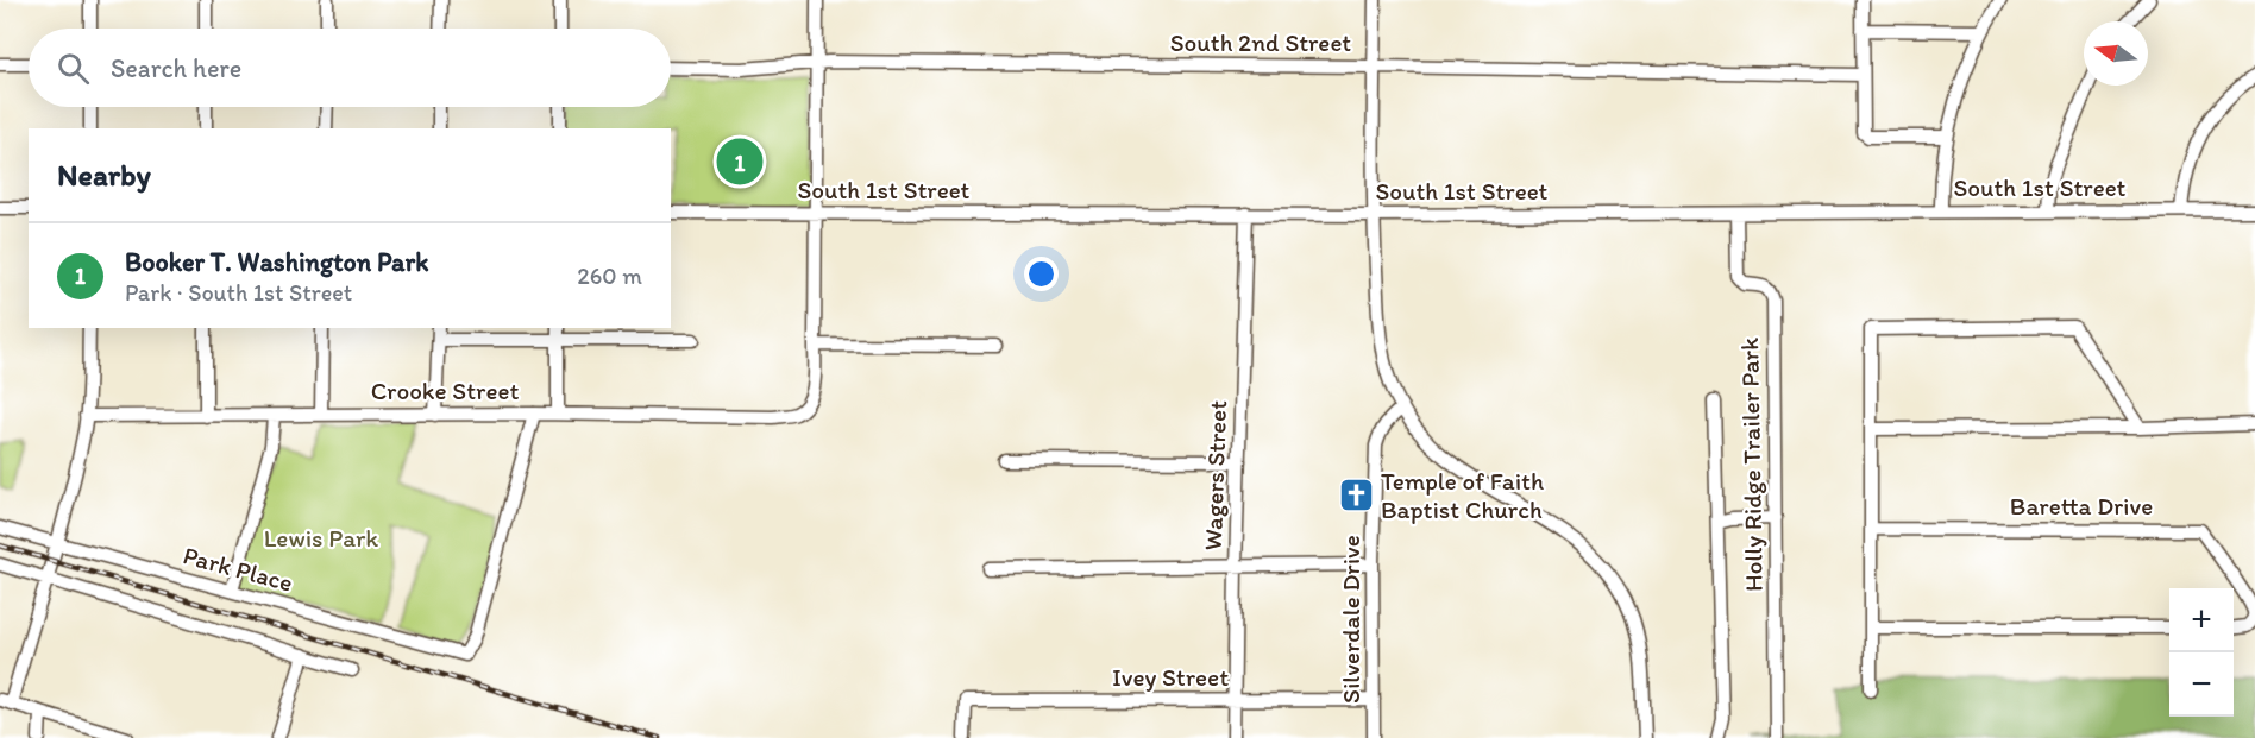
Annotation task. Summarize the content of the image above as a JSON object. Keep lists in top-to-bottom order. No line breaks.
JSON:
{"streets":{"street":["South 2nd Street","South 1st Street","Crooke Street","Holly Ridge Trailer Park","Wagers Street","Baretta Drive","Park Place","Silverdale Drive","Ivey Street"]},"crossings":[["South 1st Street","Holly Ridge Trailer Park"],["South 1st Street","Wagers Street"],["Crooke Street","Park Place"],["Wagers Street","Ivey Street"],["Silverdale Drive","Ivey Street"]],"parks":["Lewis Park"],"places":{"church":["Temple of Faith Baptist Church"]},"north":"left","page":{"search":"Search here","heading":"Nearby","pins":"1","list":[{"mark":"1","name":"Booker T. Washington Park","note":"Park · South 1st Street","value":"260 m"}],"map_buttons":["+","−"]}}
